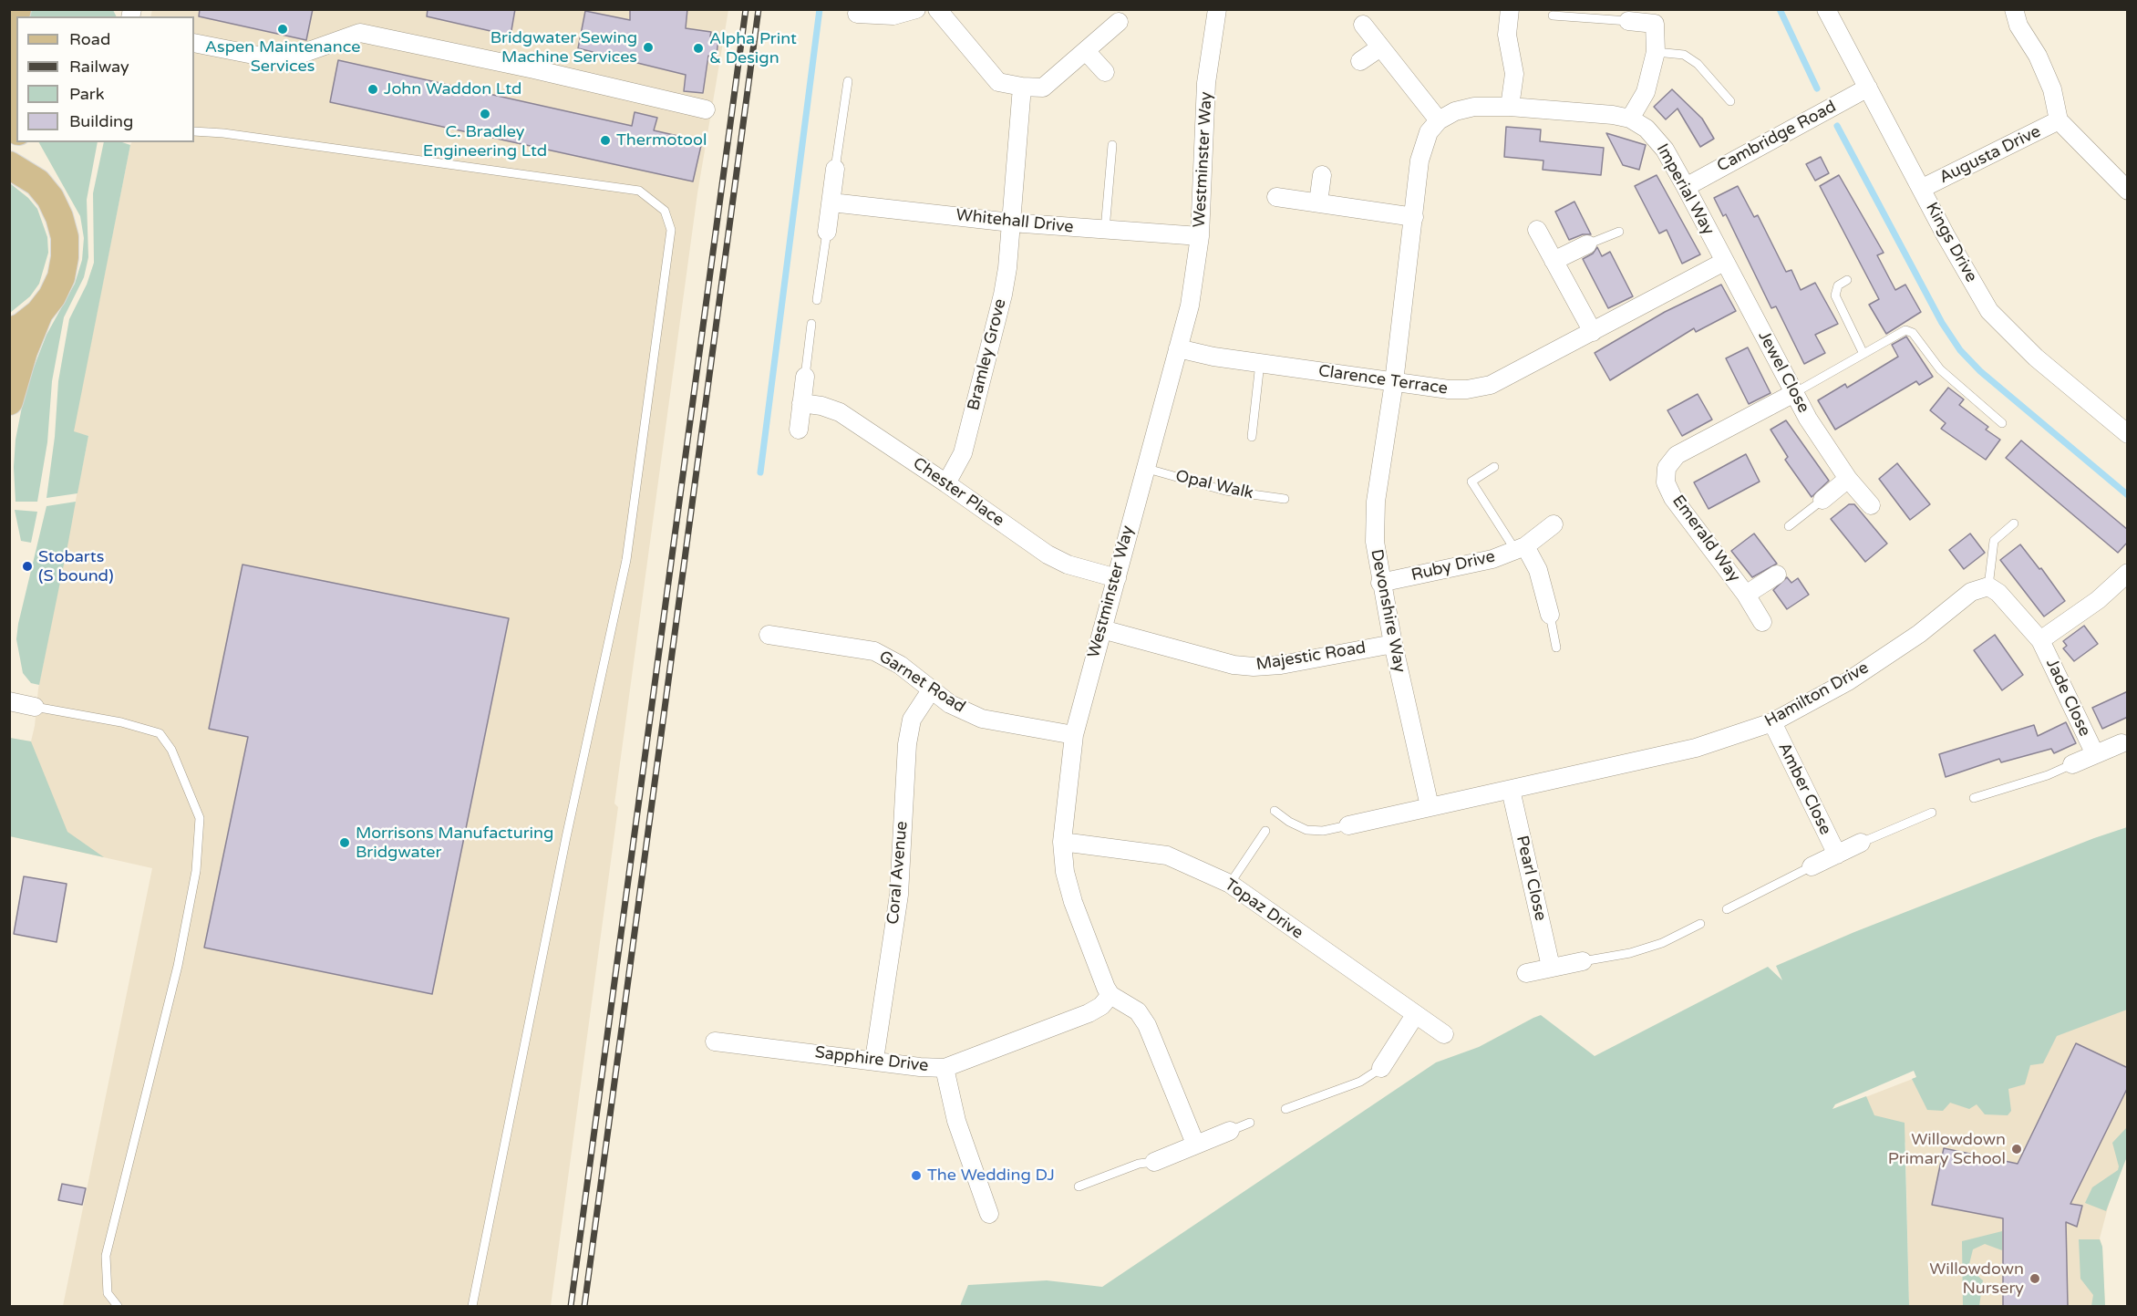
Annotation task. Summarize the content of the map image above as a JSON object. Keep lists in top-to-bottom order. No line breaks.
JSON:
{"streets":{"street":["Cambridge Road","Augusta Drive","Westminster Way","Imperial Way","Whitehall Drive","Kings Drive","Bramley Grove","Jewel Close","Clarence Terrace","Chester Place","Emerald Way","Ruby Drive","Devonshire Way","Majestic Road","Garnet Road","Hamilton Drive","Jade Close","Amber Close","Coral Avenue","Pearl Close","Topaz Drive","Sapphire Drive"],"lane":["Opal Walk"]},"crossings":[["Cambridge Road","Imperial Way"],["Cambridge Road","Kings Drive"],["Augusta Drive","Kings Drive"],["Westminster Way","Whitehall Drive"],["Westminster Way","Clarence Terrace"],["Westminster Way","Opal Walk"],["Westminster Way","Chester Place"],["Westminster Way","Majestic Road"],["Westminster Way","Garnet Road"],["Westminster Way","Topaz Drive"],["Westminster Way","Sapphire Drive"],["Imperial Way","Jewel Close"],["Imperial Way","Clarence Terrace"],["Whitehall Drive","Bramley Grove"],["Bramley Grove","Chester Place"],["Jewel Close","Clarence Terrace"],["Jewel Close","Emerald Way"],["Clarence Terrace","Devonshire Way"],["Ruby Drive","Devonshire Way"],["Devonshire Way","Majestic Road"],["Devonshire Way","Hamilton Drive"],["Garnet Road","Coral Avenue"],["Hamilton Drive","Amber Close"],["Hamilton Drive","Pearl Close"],["Coral Avenue","Sapphire Drive"]],"places":["Aspen Maintenance Services","Bridgwater Sewing Machine Services","Alpha Print & Design","John Waddon Ltd","C. Bradley Engineering Ltd","Thermotool","Stobarts (S bound)","Morrisons Manufacturing Bridgwater","Willowdown Primary School","The Wedding DJ","Willowdown Nursery"],"legend":["Road","Railway","Park","Building"]}
